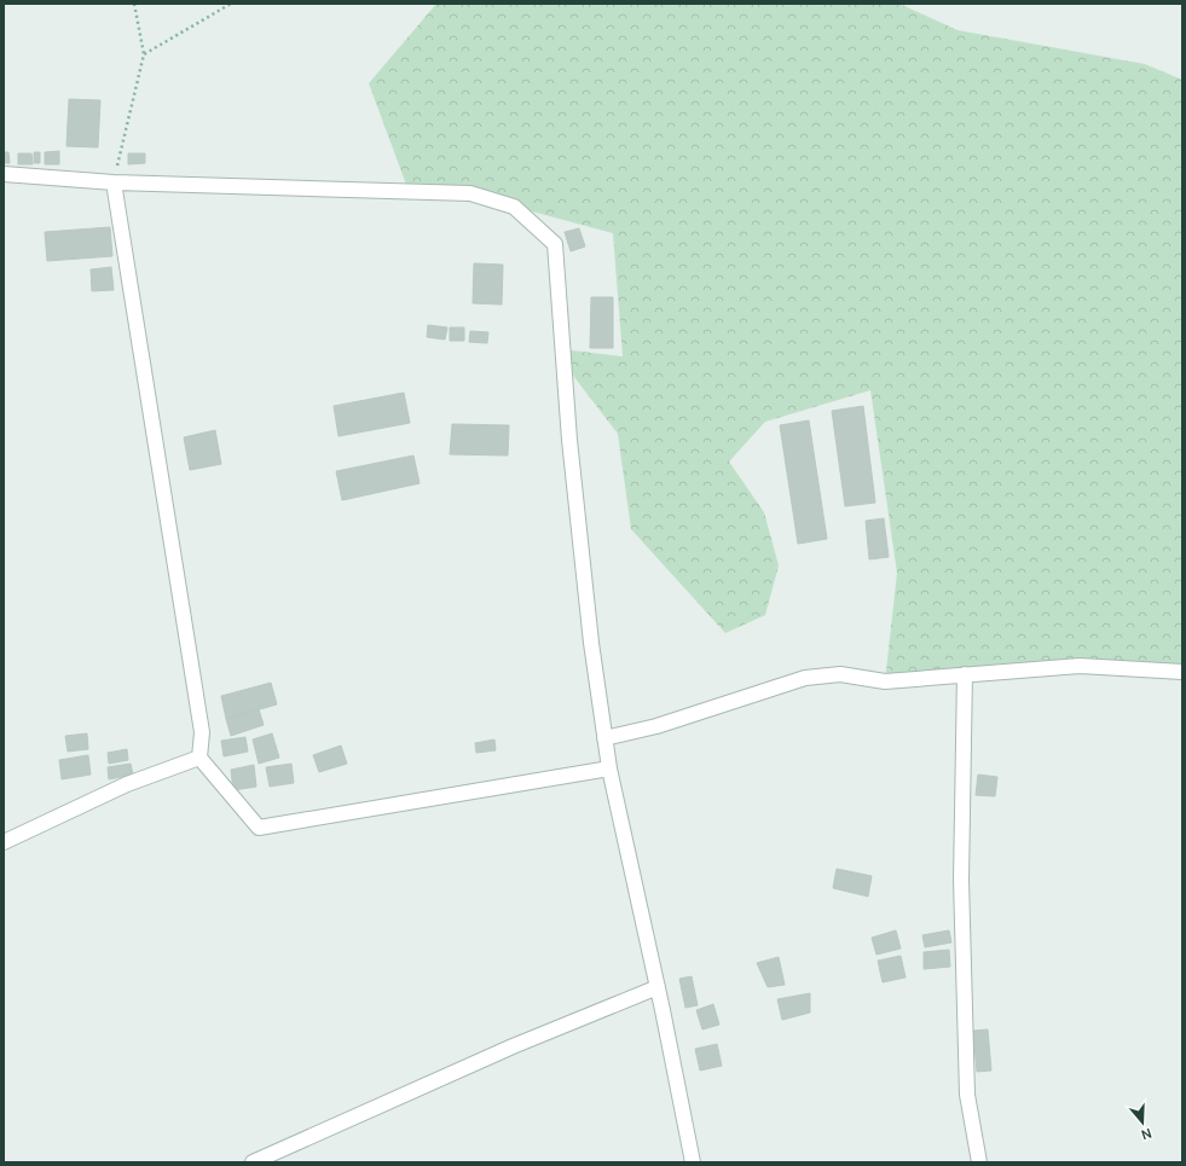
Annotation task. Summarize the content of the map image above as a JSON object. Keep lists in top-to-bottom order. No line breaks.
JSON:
{"north":"bottom"}
